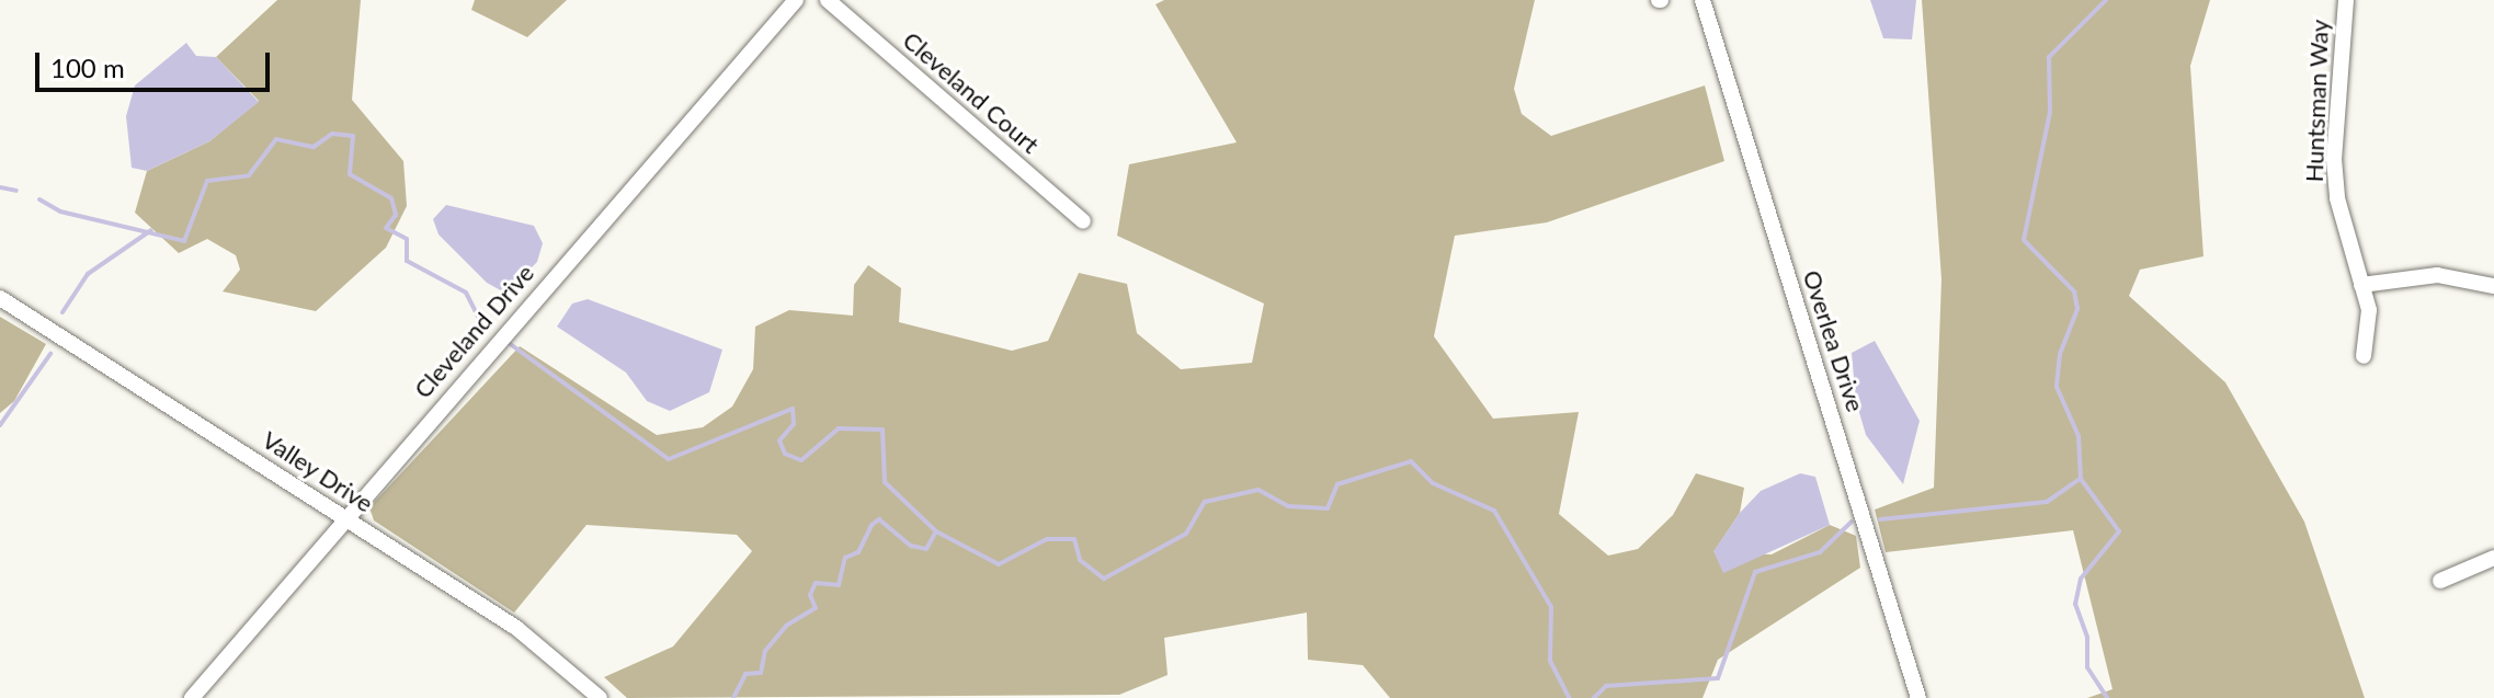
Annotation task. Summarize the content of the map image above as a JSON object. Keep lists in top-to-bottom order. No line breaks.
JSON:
{"streets":{"street":["Cleveland Court","Huntsman Way","Cleveland Drive","Overlea Drive","Valley Drive"]},"crossings":[["Cleveland Drive","Valley Drive"]],"scale_bar":"100 m"}
